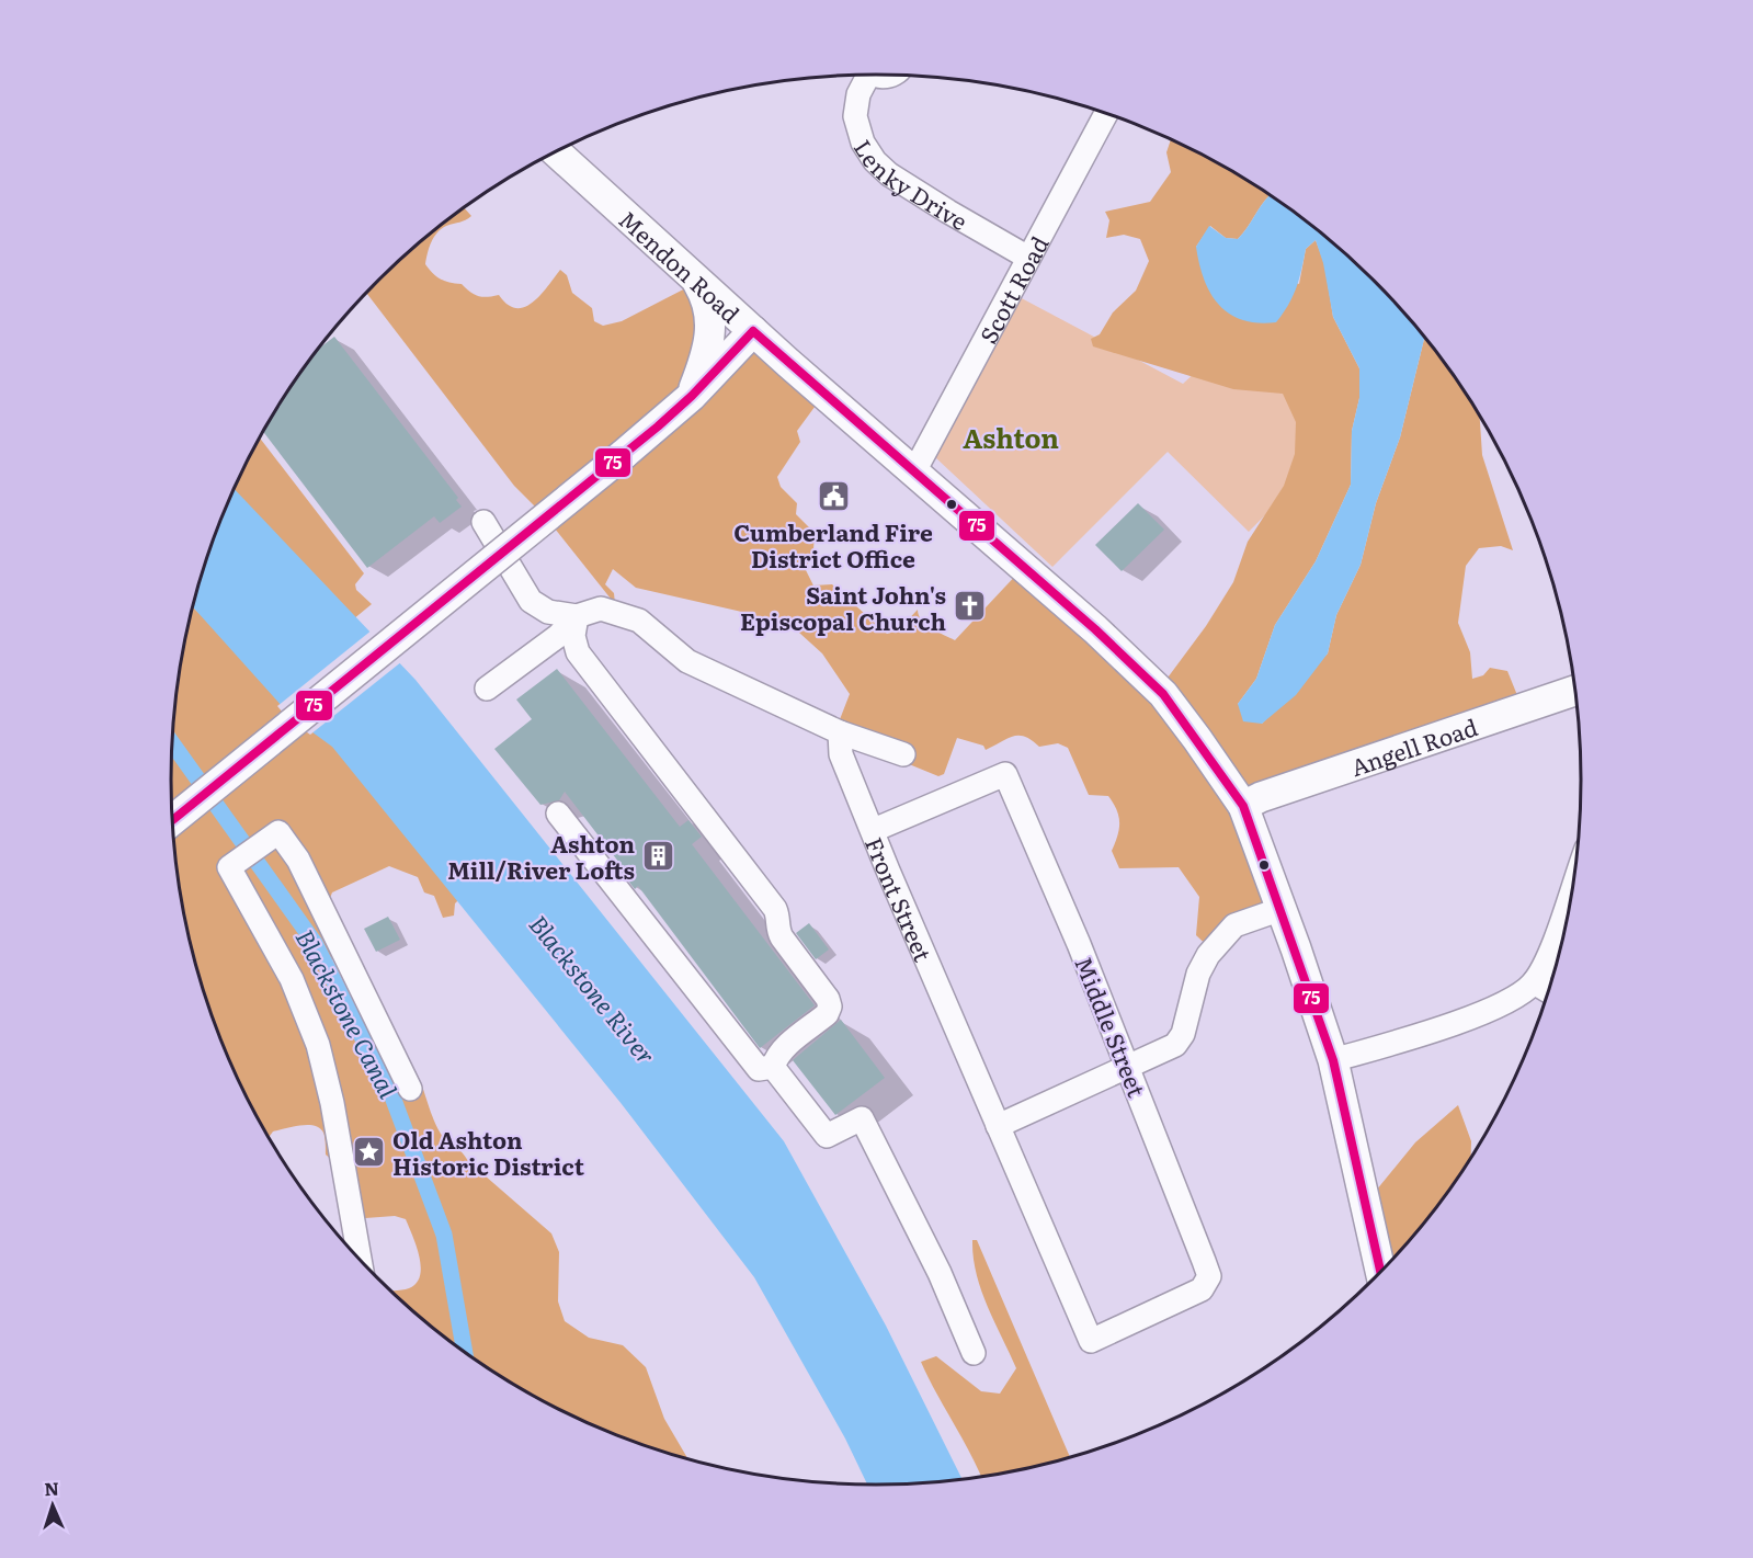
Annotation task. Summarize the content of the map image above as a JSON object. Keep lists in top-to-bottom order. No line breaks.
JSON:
{"streets":{"main road":["Mendon Road","Angell Road"],"street":["Lenky Drive","Scott Road","Front Street","Middle Street"]},"crossings":[["Lenky Drive","Scott Road"],["Mendon Road","Scott Road"],["Mendon Road","Angell Road"],["Front Street","Middle Street"]],"districts":["Ashton"],"water":["Blackstone River","Blackstone Canal"],"places":{"public building":["Cumberland Fire District Office"],"church":["Saint John's Episcopal Church"],"building":["Ashton Mill/River Lofts"],"place":["Old Ashton Historic District"]},"lines":["transit line 75"],"north":"top"}
